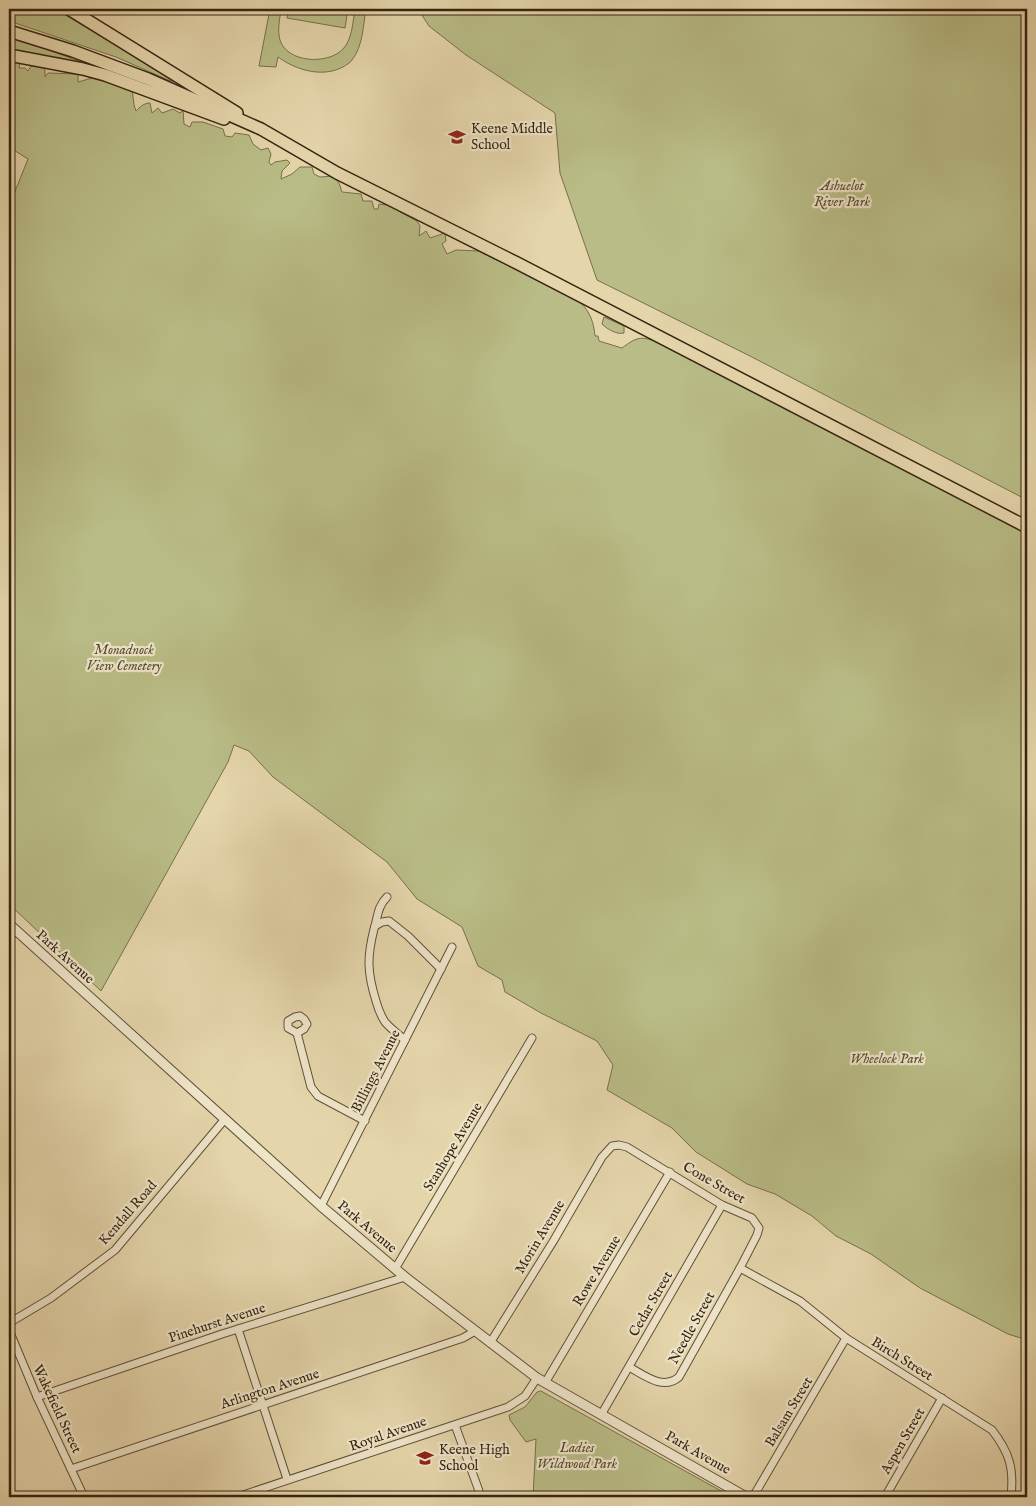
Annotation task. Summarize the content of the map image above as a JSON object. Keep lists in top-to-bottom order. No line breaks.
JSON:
{"streets":{"street":["Park Avenue","Billings Avenue","Stanhope Avenue","Cone Street","Kendall Road","Morin Avenue","Rowe Avenue","Cedar Street","Pinehurst Avenue","Needle Street","Birch Street","Arlington Avenue","Wakefield Street","Balsam Street","Royal Avenue","Aspen Street"]},"crossings":[["Park Avenue","Billings Avenue"],["Park Avenue","Stanhope Avenue"],["Park Avenue","Kendall Road"],["Park Avenue","Morin Avenue"],["Park Avenue","Rowe Avenue"],["Park Avenue","Cedar Street"],["Park Avenue","Pinehurst Avenue"],["Park Avenue","Arlington Avenue"],["Park Avenue","Royal Avenue"],["Cone Street","Morin Avenue"],["Cone Street","Rowe Avenue"],["Cone Street","Cedar Street"],["Cone Street","Needle Street"],["Cone Street","Birch Street"],["Cedar Street","Needle Street"],["Pinehurst Avenue","Wakefield Street"],["Needle Street","Birch Street"],["Birch Street","Balsam Street"],["Birch Street","Aspen Street"],["Arlington Avenue","Wakefield Street"]],"parks":["Ashuelot River Park","Monadnock View Cemetery","Wheelock Park","Ladies Wildwood Park"],"places":{"school or university":["Keene Middle School","Keene High School"]}}
